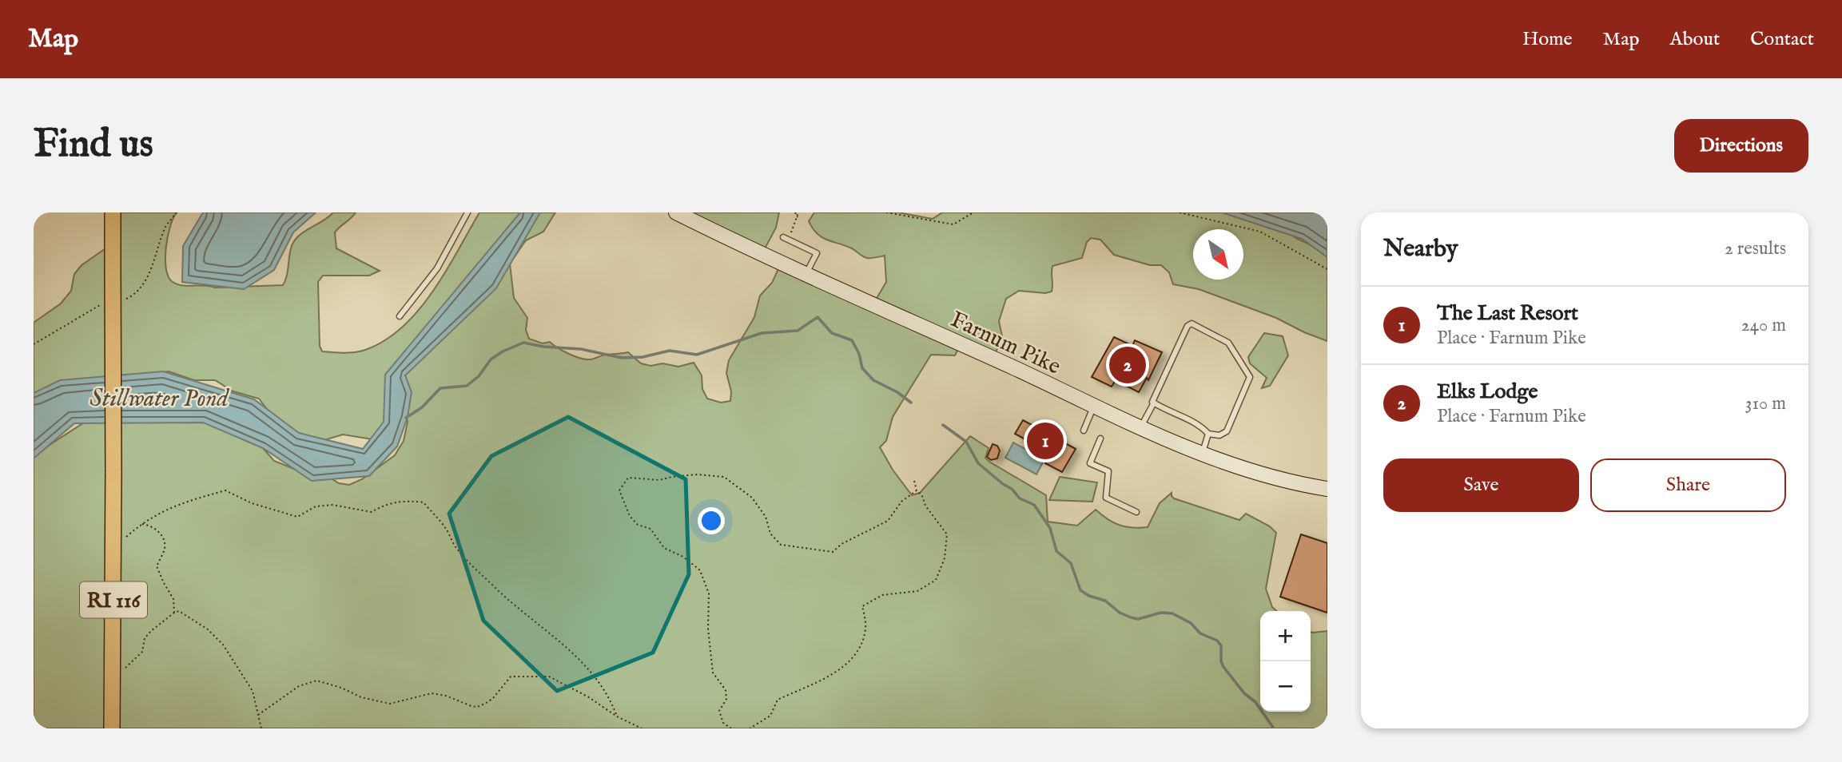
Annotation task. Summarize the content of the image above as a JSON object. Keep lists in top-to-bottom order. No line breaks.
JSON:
{"streets":{"main road":["Farnum Pike","RI 116"]},"water":["Stillwater Pond"],"north":"bottom right","page":{"header":"Map","nav":["Home","Map","About","Contact"],"buttons":["Directions",["Save","Share"]],"title":"Find us","heading":["Nearby","2 results"],"list":[{"mark":"1","name":"The Last Resort","note":"Place · Farnum Pike","value":"240 m"},{"mark":"2","name":"Elks Lodge","note":"Place · Farnum Pike","value":"310 m"}],"pins":["2","1"],"map_buttons":["+","−"]}}
